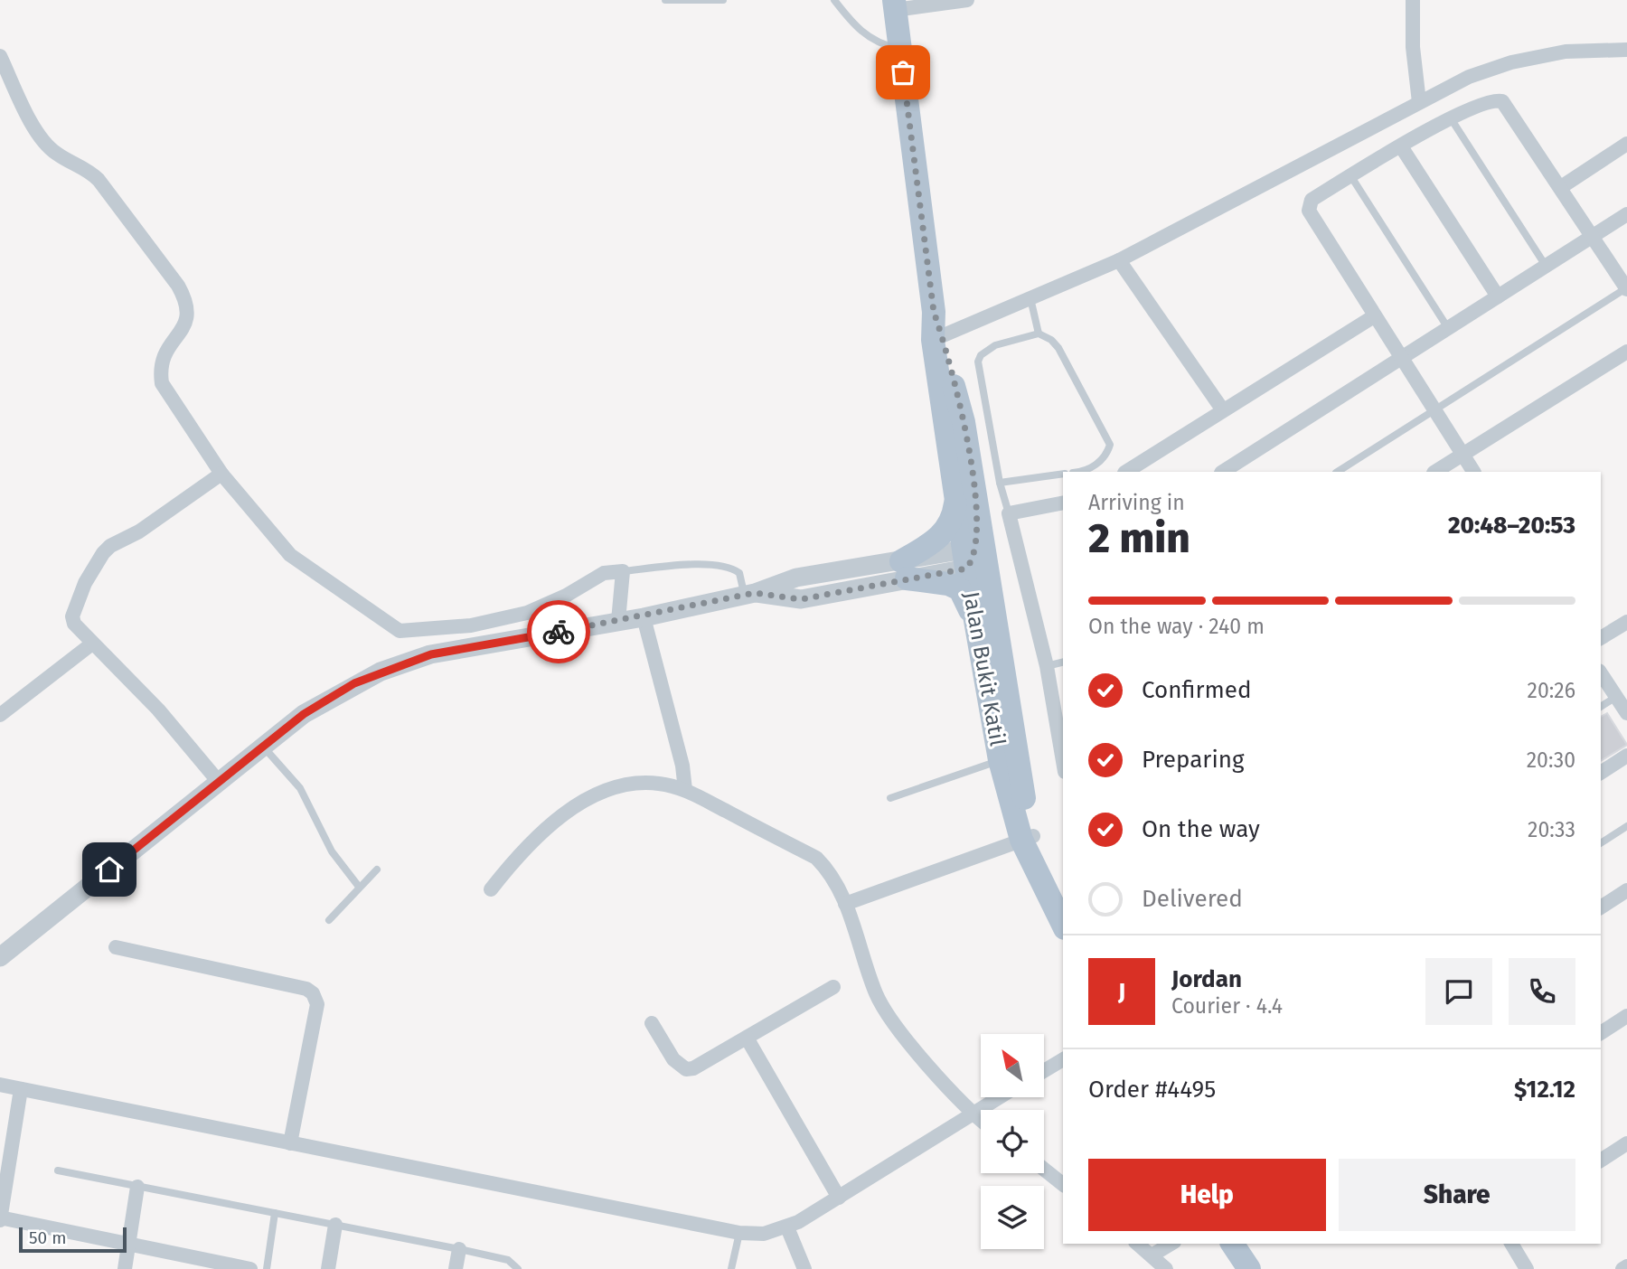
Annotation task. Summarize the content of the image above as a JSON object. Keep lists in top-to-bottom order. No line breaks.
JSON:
{"streets":{"main road":["Jalan Bukit Katil"]},"scale_bar":"50 m","north":"top left","page":{"heading":["2 min","Arriving in","20:48–20:53"],"panel":["Jordan","Courier · 4.4","Order #4495","$12.12"],"bar":"On the way · 240 m","list":[["Confirmed","20:26"],["Preparing","20:30"],["On the way","20:33"],"Delivered"],"round":"J","buttons":["Help","Share"],"scale":"50 m"}}
